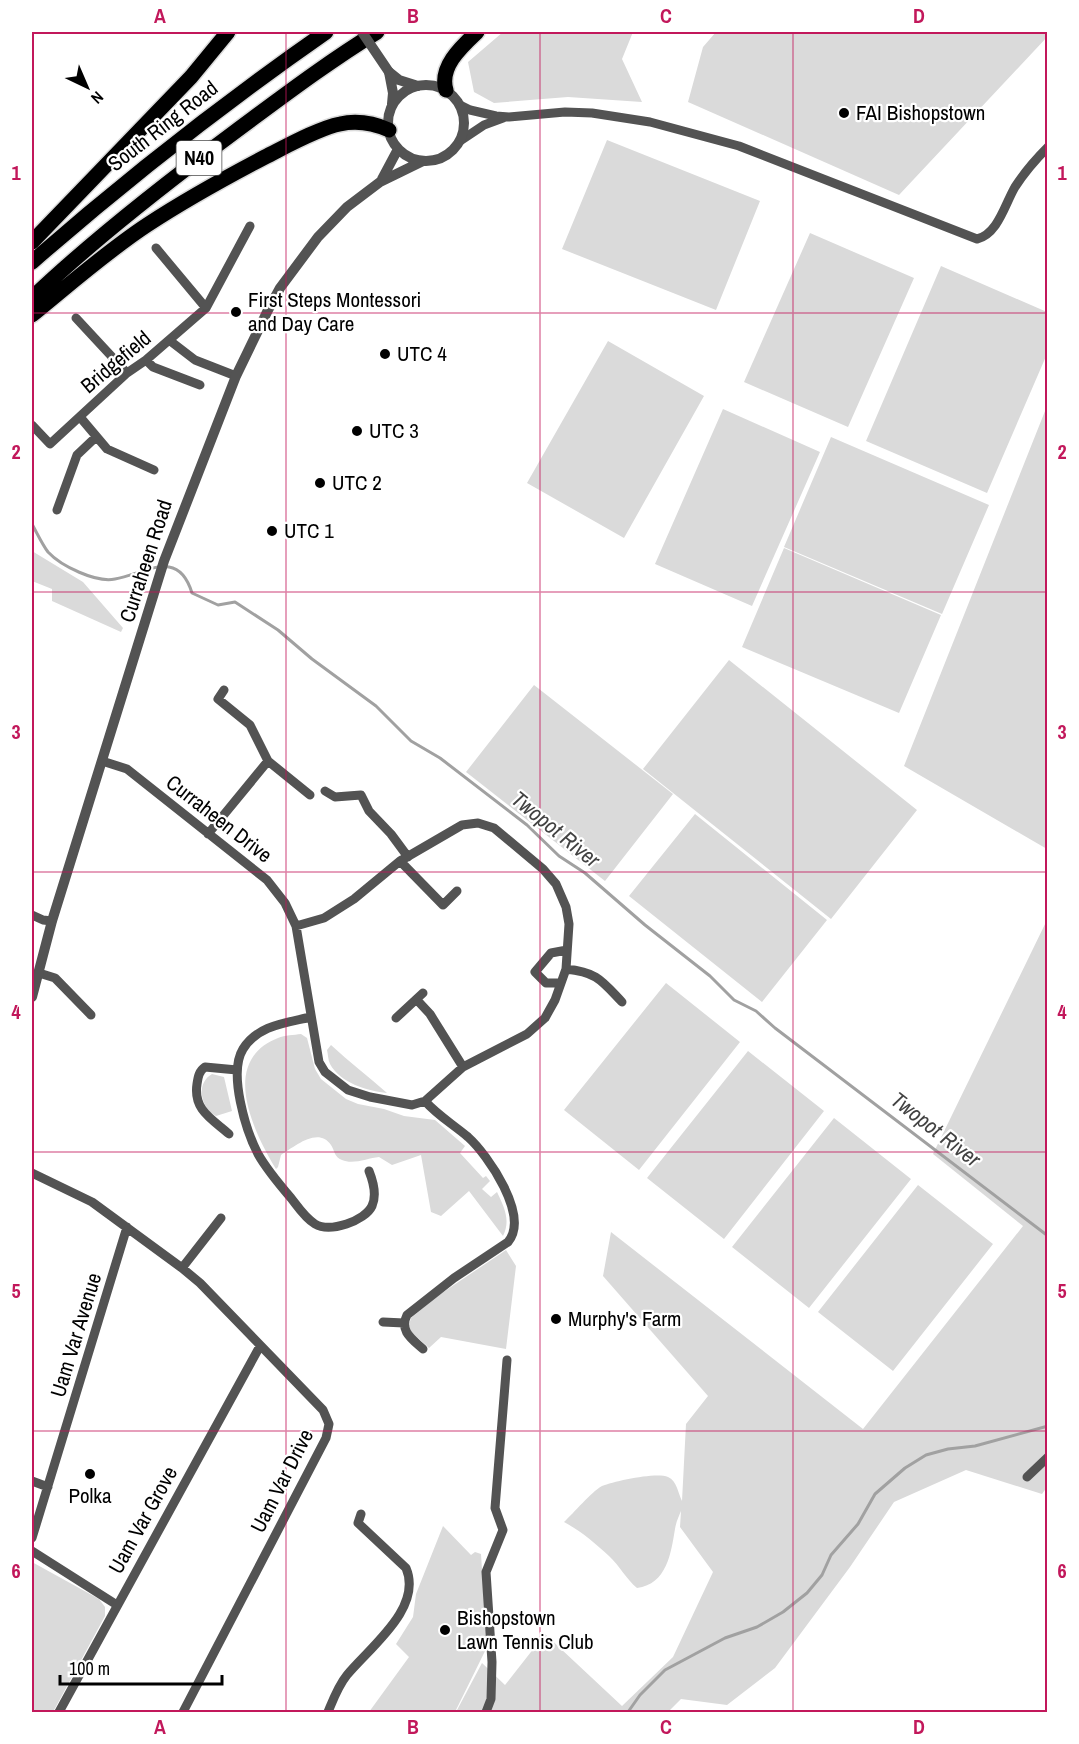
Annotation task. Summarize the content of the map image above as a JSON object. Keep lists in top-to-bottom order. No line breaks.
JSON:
{"streets":{"highway":["South Ring Road","N40"],"street":["Bridgefield","Curraheen Road","Curraheen Drive","Uam Var Avenue","Uam Var Drive","Uam Var Grove"]},"crossings":[["Curraheen Road","Curraheen Drive"],["Uam Var Avenue","Uam Var Drive"],["Uam Var Drive","Uam Var Grove"]],"water":["Twopot River"],"places":["FAI Bishopstown","First Steps Montessori and Day Care","UTC 4","UTC 3","UTC 2","UTC 1","Murphy's Farm","Polka","Bishopstown Lawn Tennis Club"],"scale_bar":"100 m","north":"bottom right","grid":{"columns":["A","B","C","D"],"rows":["1","2","3","4","5","6"]}}
